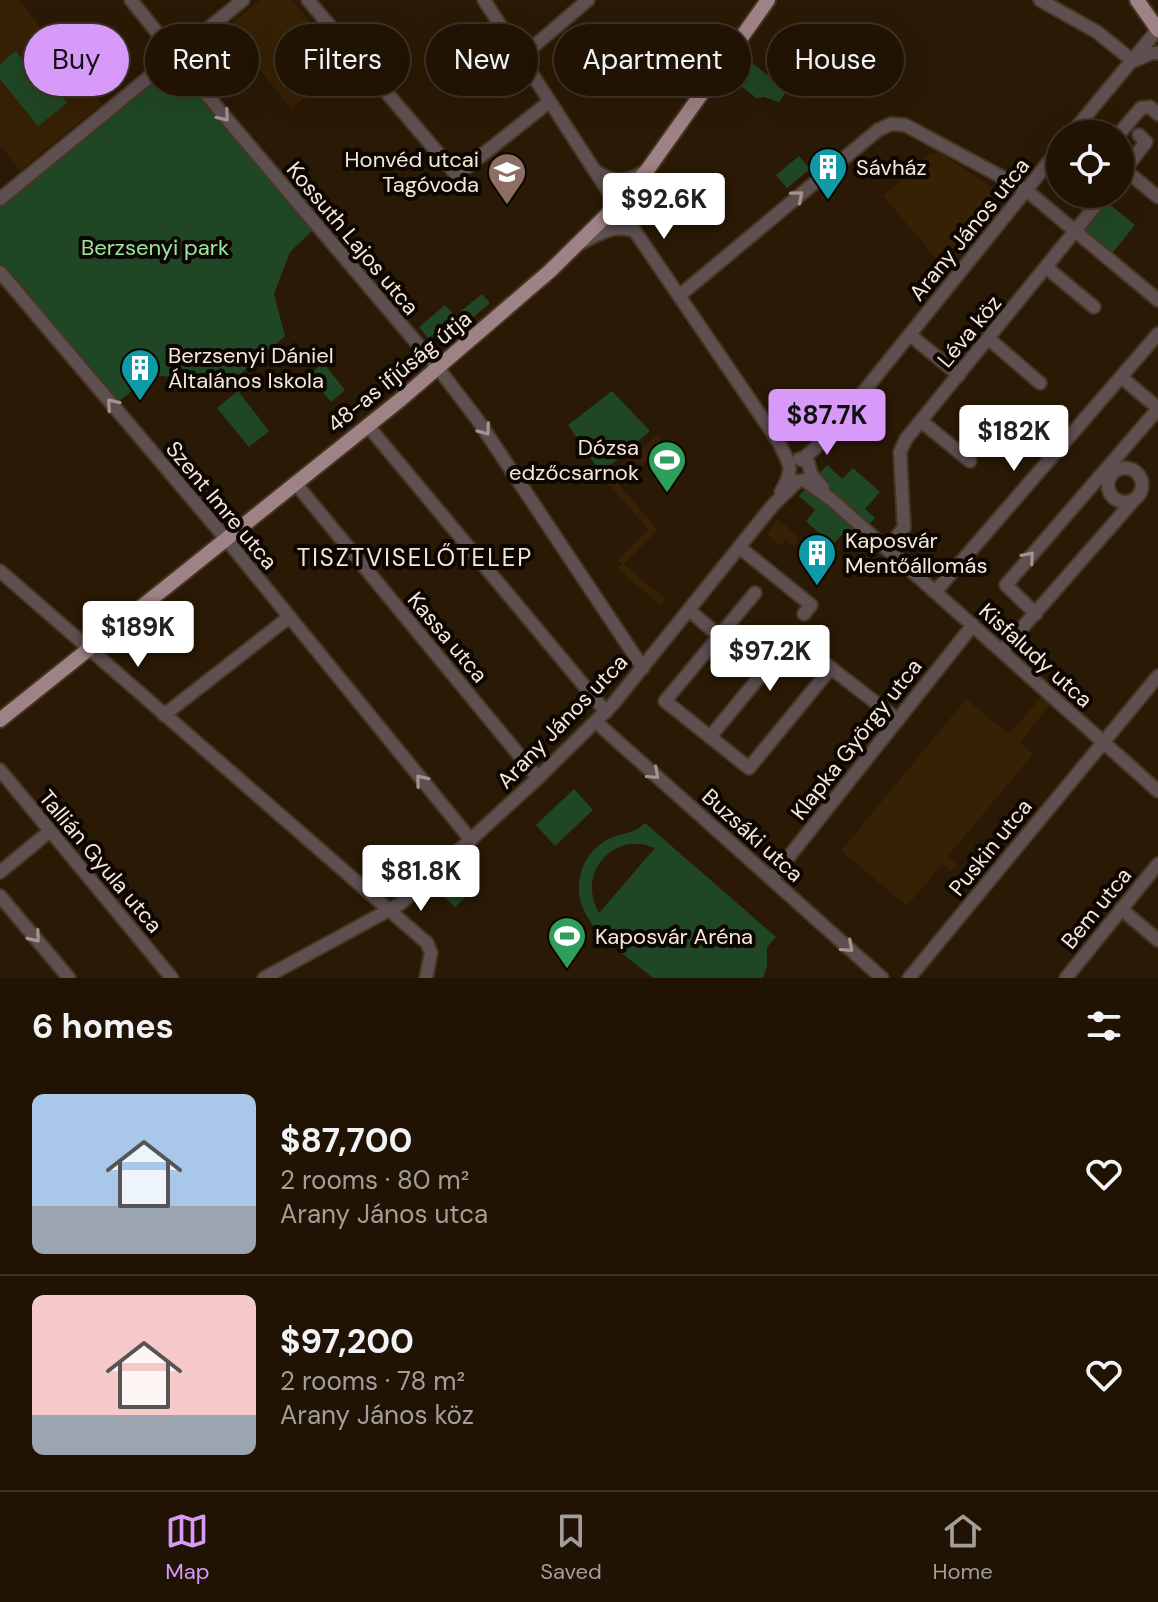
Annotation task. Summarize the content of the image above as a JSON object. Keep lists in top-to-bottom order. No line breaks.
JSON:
{"streets":{"main road":["48-as ifjúság útja"],"street":["Arany János utca","Kossuth Lajos utca","Léva köz","Szent Imre utca","Kassa utca","Kisfaludy utca","Klapka György utca","Buzsáki utca","Puskin utca","Tallián Gyula utca","Bem utca"]},"crossings":[["Arany János utca","Kossuth Lajos utca"],["Arany János utca","Léva köz"],["Arany János utca","Szent Imre utca"],["Arany János utca","Kassa utca"],["Arany János utca","Kisfaludy utca"],["Arany János utca","Buzsáki utca"],["Kossuth Lajos utca","48-as ifjúság útja"],["Léva köz","Kisfaludy utca"],["48-as ifjúság útja","Szent Imre utca"],["48-as ifjúság útja","Kassa utca"],["48-as ifjúság útja","Kisfaludy utca"],["48-as ifjúság útja","Buzsáki utca"],["Kisfaludy utca","Klapka György utca"],["Kisfaludy utca","Puskin utca"],["Klapka György utca","Buzsáki utca"]],"one_way":["Kossuth Lajos utca","Szent Imre utca","Buzsáki utca"],"districts":["TISZTVISELŐTELEP"],"parks":["Berzsenyi park"],"places":{"building":["Sávház","Berzsenyi Dániel Általános Iskola","Kaposvár Mentőállomás"],"school or university":["Honvéd utcai Tagóvoda"],"sports":["Dózsa edzőcsarnok","Kaposvár Aréna"]},"page":{"chip":["Buy","Rent","Filters","New","Apartment","House"],"price":["$92.6K","$87.7K","$182K","$189K","$97.2K","$81.8K"],"heading":"6 homes","list":[{"name":"$87,700","note":"2 rooms · 80 m² · Arany János utca"},{"name":"$97,200","note":"2 rooms · 78 m² · Arany János köz"}],"tabs":["Map","Saved","Home"]}}
